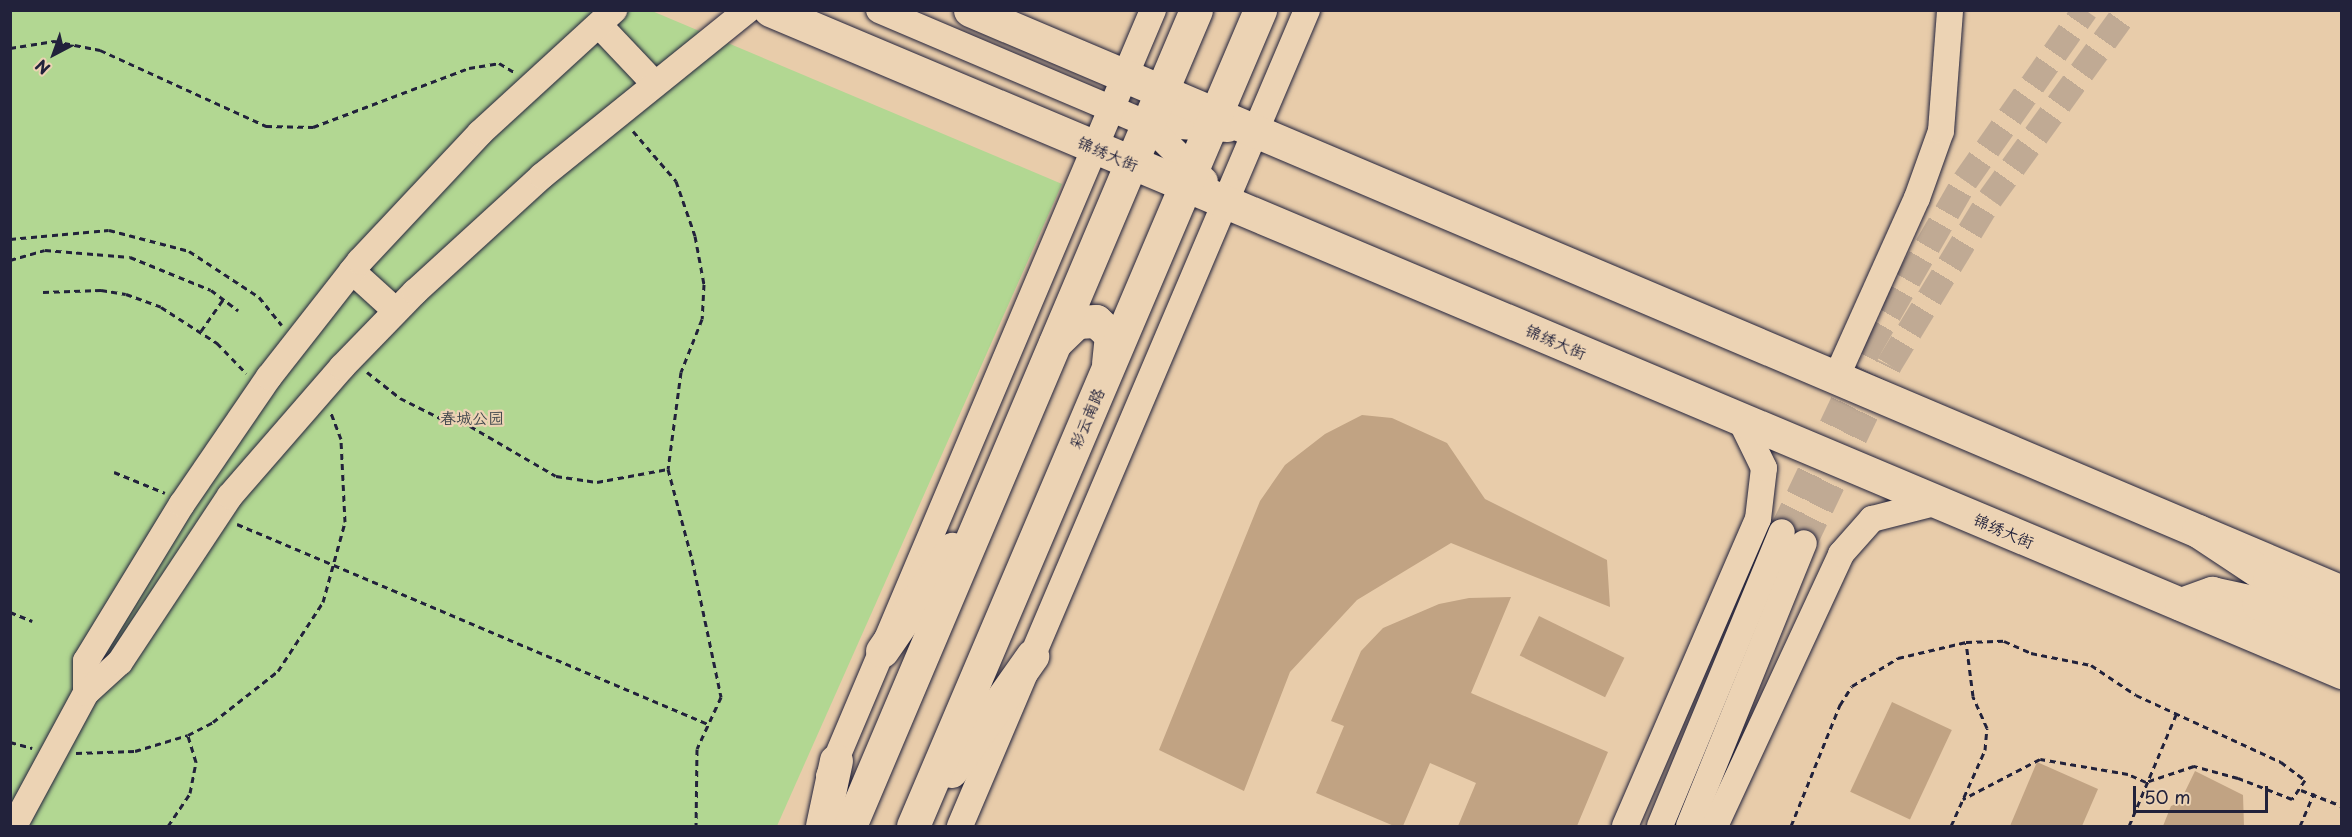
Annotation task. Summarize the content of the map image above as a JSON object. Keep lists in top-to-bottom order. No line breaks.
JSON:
{"streets":{"main road":["锦绣大街","彩云南路"]},"crossings":[["锦绣大街","彩云南路"]],"parks":["春城公园"],"scale_bar":"50 m","north":"bottom left"}
